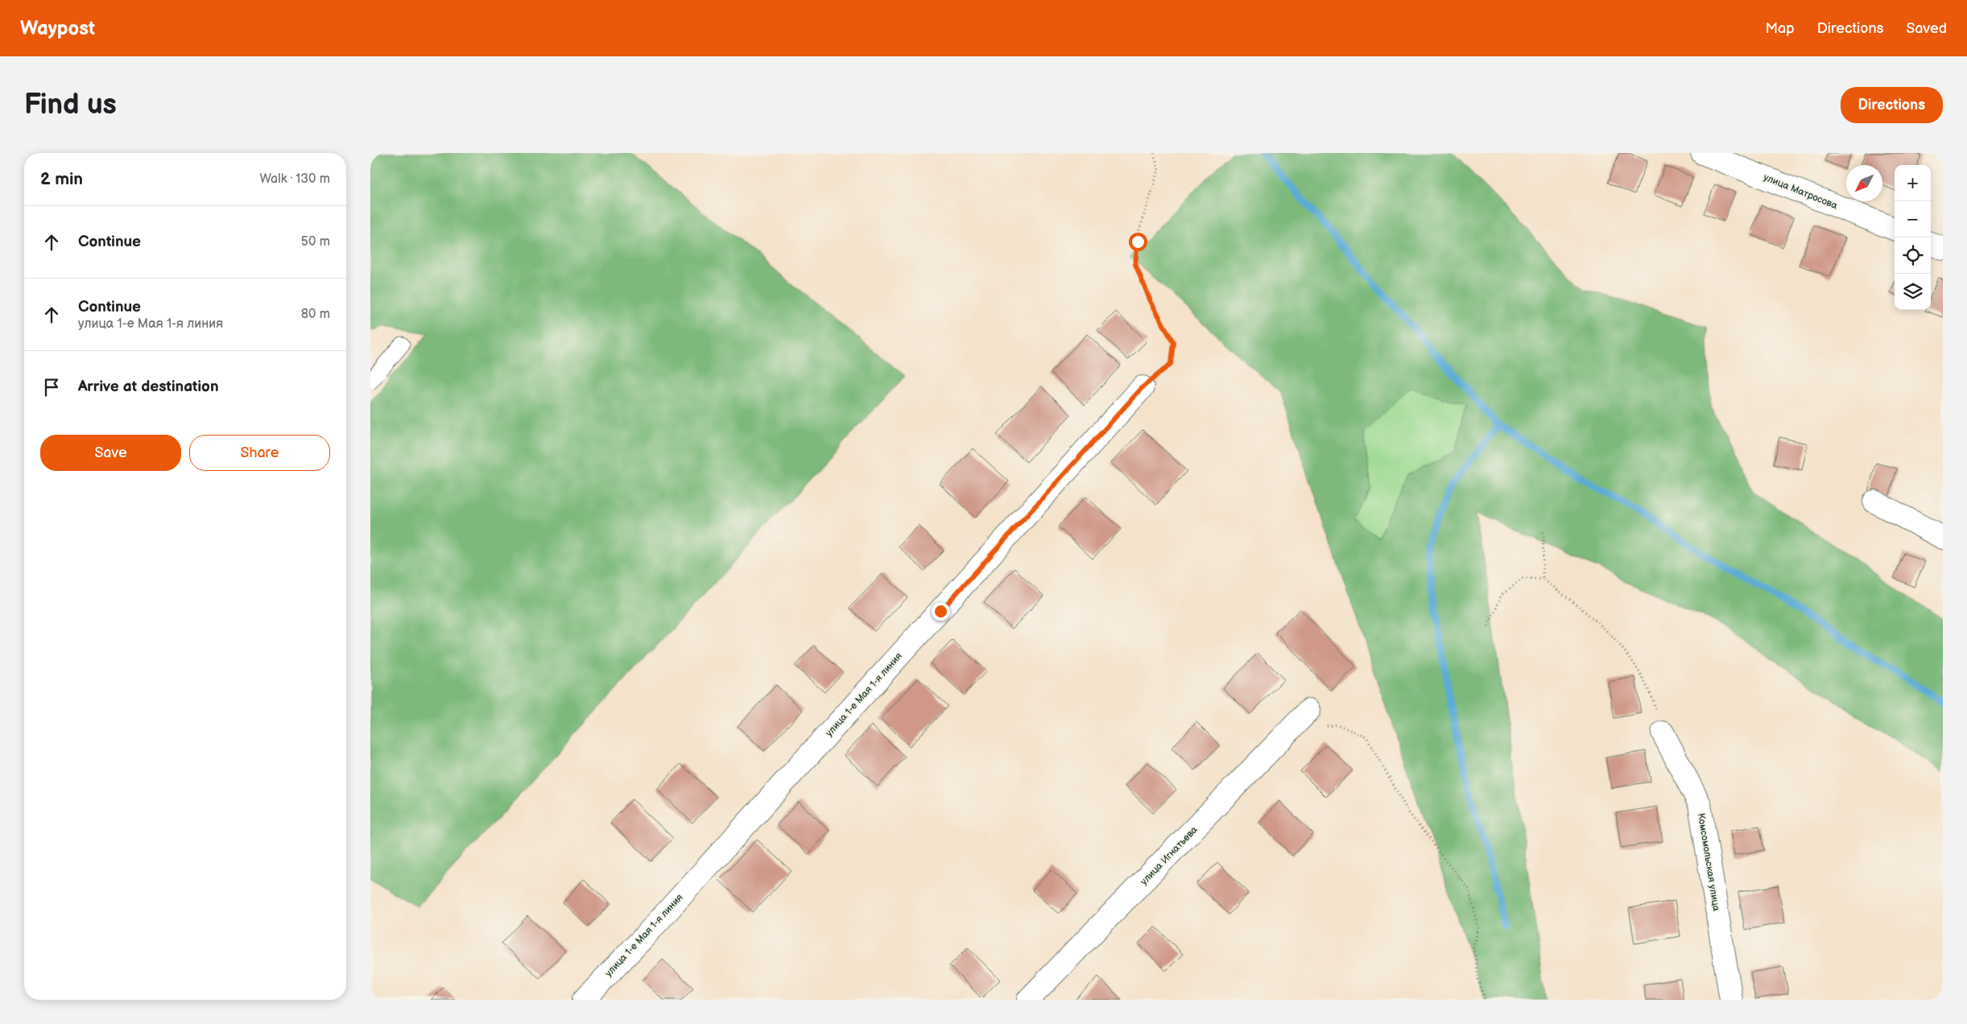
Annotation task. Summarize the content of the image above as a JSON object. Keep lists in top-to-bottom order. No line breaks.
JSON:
{"streets":{"street":["улица Матросова","улица 1-е Мая 1-я линия","улица Игнатьева","Комсомольская улица"]},"north":"bottom left","page":{"header":"Waypost","nav":["Map","Directions","Saved"],"buttons":["Directions",["Save","Share"]],"title":"Find us","heading":["2 min","Walk · 130 m"],"map_buttons":["+","−"],"list":[["Continue","50 m"],["Continue","улица 1-е Мая 1-я линия","80 m"],"Arrive at destination"]}}
